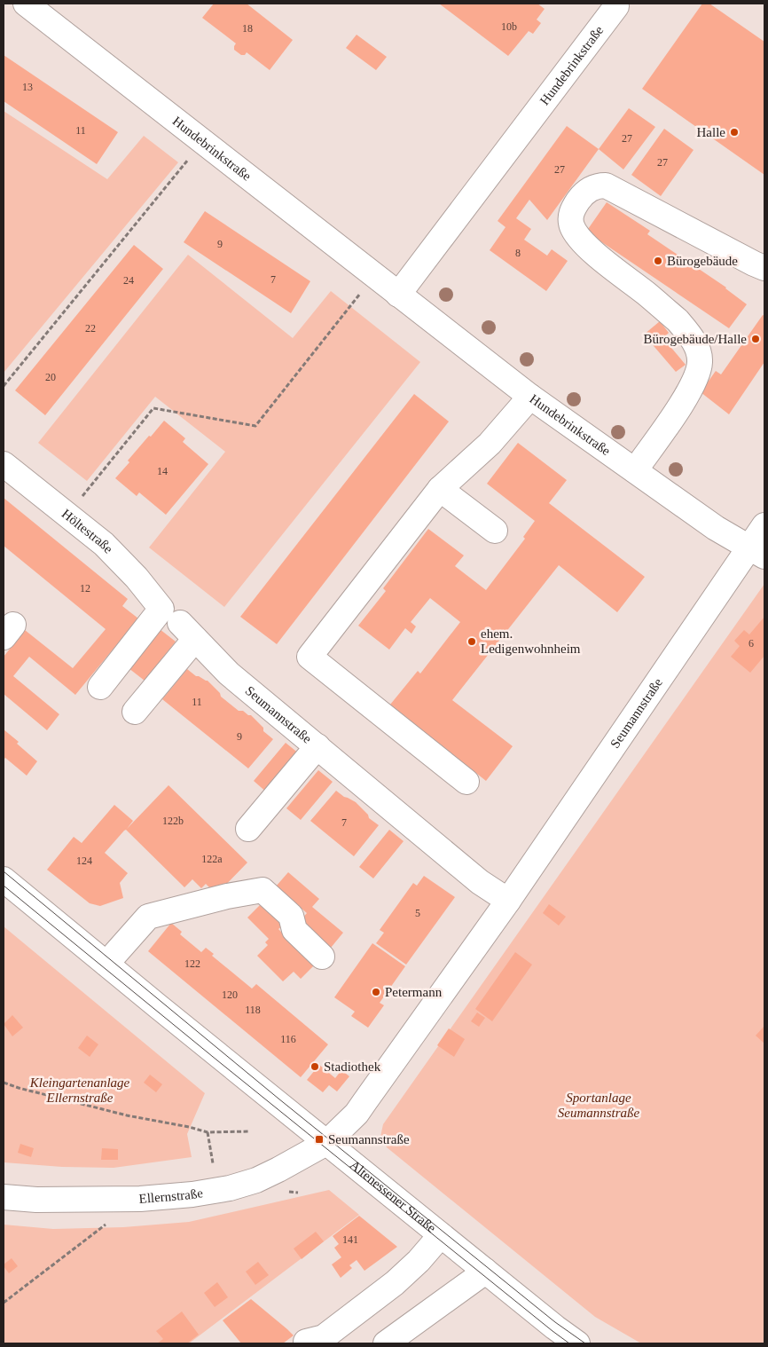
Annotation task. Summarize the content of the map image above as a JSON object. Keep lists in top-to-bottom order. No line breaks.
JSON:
{"streets":{"street":["Hundebrinkstraße","Höltestraße","Seumannstraße","Ellernstraße","Altenessener Straße"]},"crossings":[["Hundebrinkstraße","Seumannstraße"],["Seumannstraße","Ellernstraße"],["Seumannstraße","Altenessener Straße"],["Ellernstraße","Altenessener Straße"]],"parks":["Kleingartenanlage Ellernstraße","Sportanlage Seumannstraße"],"places":{"other":["Halle","Bürogebäude","Bürogebäude/Halle","ehem. Ledigenwohnheim","Petermann","Stadiothek"],"transit":["Seumannstraße"]},"house_numbers":["10b","18","13","11","27","27","27","9","8","7","24","22","20","14","12","6","11","9","122b","7","122a","124","5","122","120","118","116","141"]}
